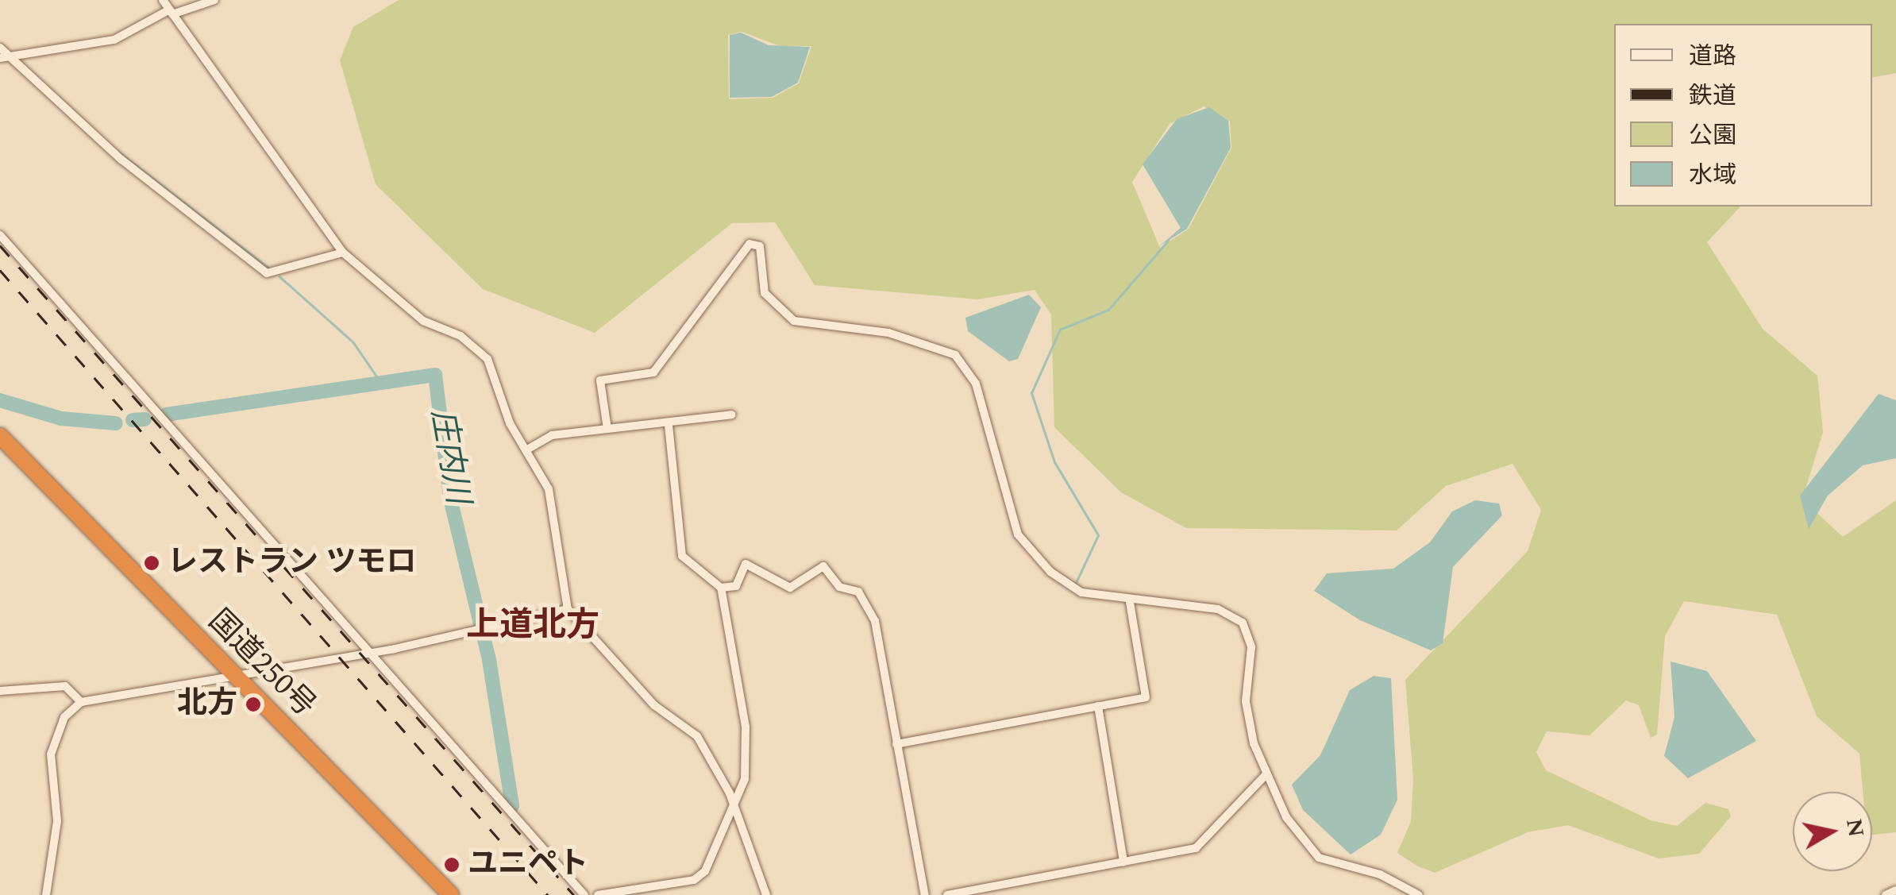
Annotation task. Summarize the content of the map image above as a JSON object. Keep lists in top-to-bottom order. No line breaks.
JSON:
{"streets":{"highway":["国道250号"]},"districts":["上道北方"],"water":["庄内川"],"places":["レストラン ツモロ","北方","ユニペト"],"legend":["道路","鉄道","公園","水域"],"north":"right"}
